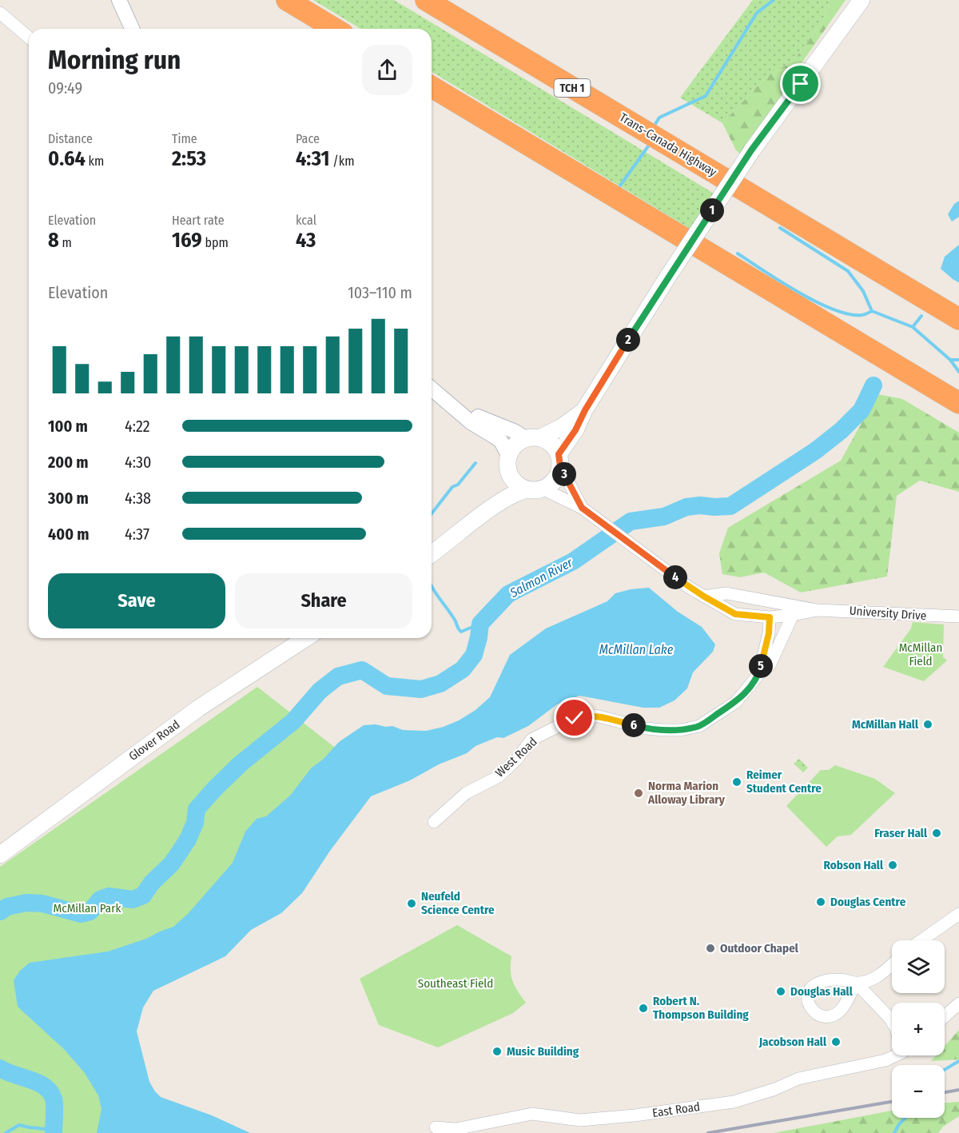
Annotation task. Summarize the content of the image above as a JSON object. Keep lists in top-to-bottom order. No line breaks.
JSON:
{"streets":{"highway":["TCH 1","Trans-Canada Highway"],"main road":["Glover Road"],"street":["University Drive","West Road","East Road"]},"crossings":[["University Drive","West Road"]],"water":["Salmon River","McMillan Lake"],"parks":["McMillan Field","McMillan Park","Southeast Field"],"places":["McMillan Hall","Reimer Student Centre","Norma Marion Alloway Library","Fraser Hall","Robson Hall","Douglas Centre","Neufeld Science Centre","Outdoor Chapel","Douglas Hall","Robert N. Thompson Building","Jacobson Hall","Music Building"],"page":{"heading":["Morning run","09:49"],"stats":[["Distance","0.64 km"],["Time","2:53"],["Pace","4:31 /km"],["Elevation","8 m"],["Heart rate","169 bpm"],["kcal","43"]],"pins":["1","2","3","4","5","6"],"chart":["Elevation","103–110 m"],"list":[{"name":"100 m","note":"4:22"},{"name":"200 m","note":"4:30"},{"name":"300 m","note":"4:38"},{"name":"400 m","note":"4:37"}],"buttons":["Save","Share"],"map_buttons":["+","−"]}}
